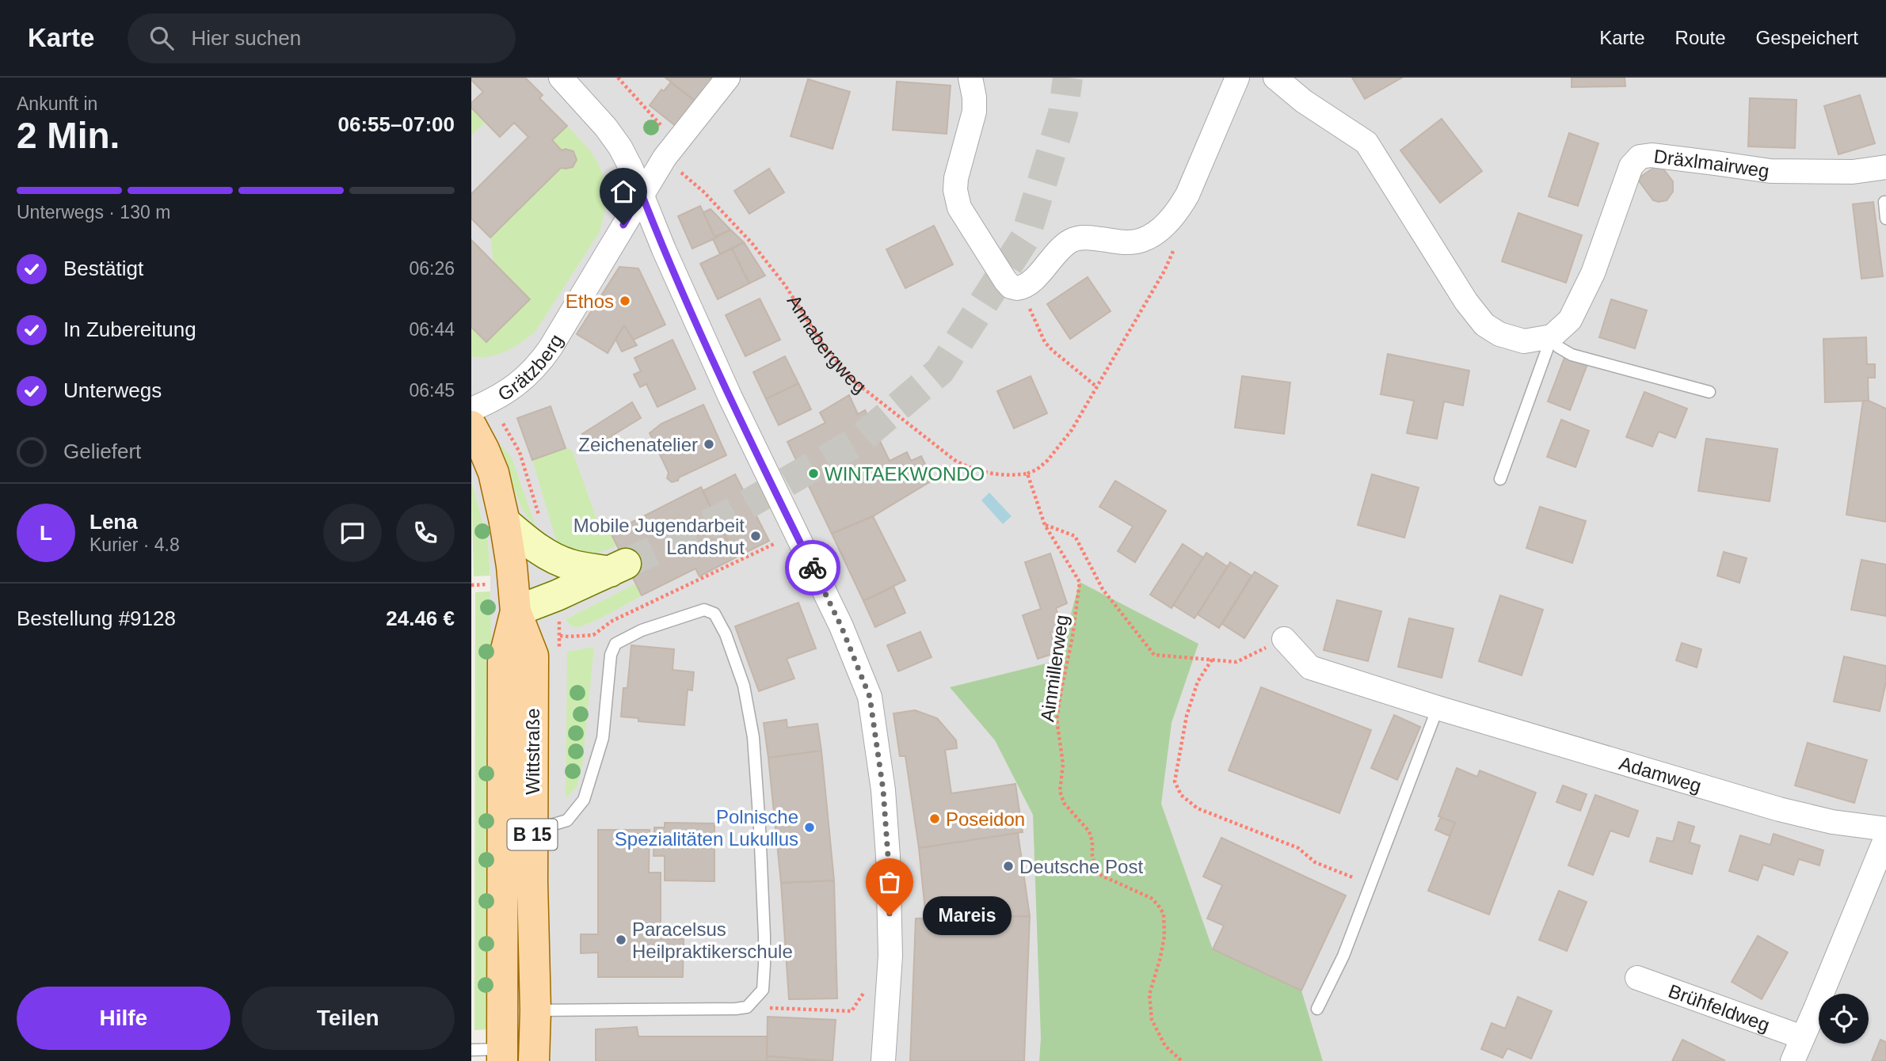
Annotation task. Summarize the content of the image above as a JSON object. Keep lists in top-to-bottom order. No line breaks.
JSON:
{"streets":{"main road":["Wittstraße","B 15"],"street":["Dräxlmairweg","Grätzberg","Adamweg","Brühfeldweg"],"path":["Annabergweg","Ainmillerweg"]},"crossings":[["Annabergweg","Grätzberg"],["Grätzberg","Wittstraße"]],"places":["Ethos","Zeichenatelier","WINTAEKWONDO","Mobile Jugendarbeit Landshut","Poseidon","Polnische Spezialitäten Lukullus","Deutsche Post","Mareis","Paracelsus Heilpraktikerschule"],"page":{"header":"Karte","search":"Hier suchen","nav":["Karte","Route","Gespeichert"],"heading":["2 Min.","Ankunft in","06:55–07:00"],"panel":["Lena","Kurier · 4.8","Bestellung #9128","24.46 €"],"bar":"Unterwegs · 130 m","list":[["Bestätigt","06:26"],["In Zubereitung","06:44"],["Unterwegs","06:45"],"Geliefert"],"round":"L","bubble":"Mareis","buttons":["Hilfe","Teilen"]}}
